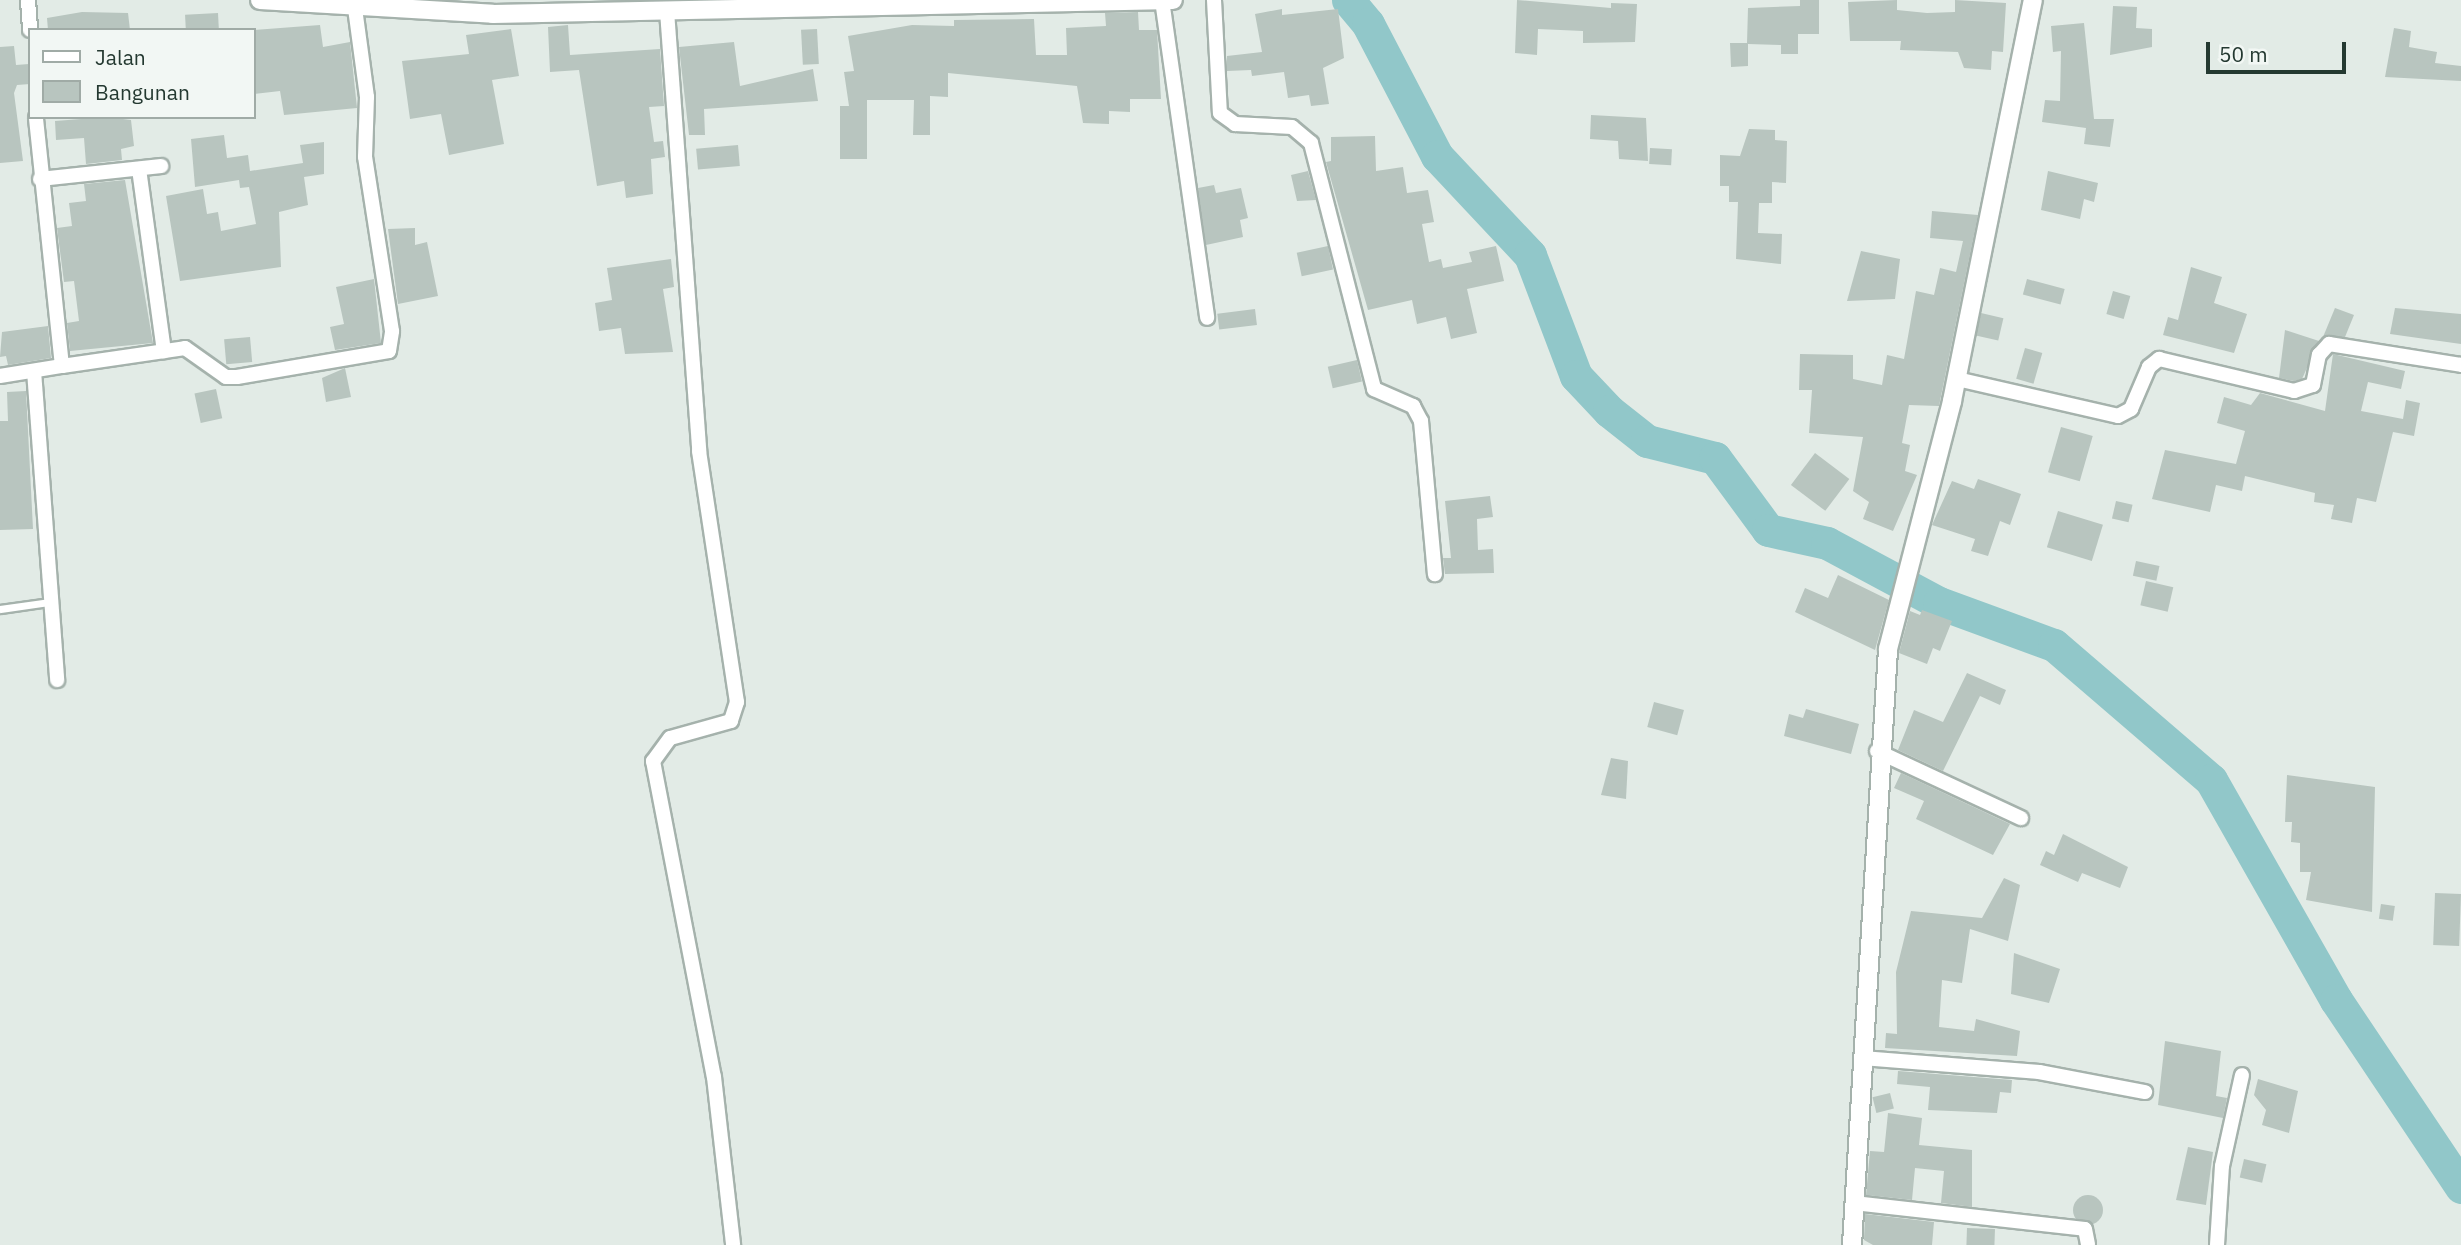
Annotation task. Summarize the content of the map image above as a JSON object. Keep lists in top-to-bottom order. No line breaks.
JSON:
{"legend":["Jalan","Bangunan"],"scale_bar":"50 m"}
